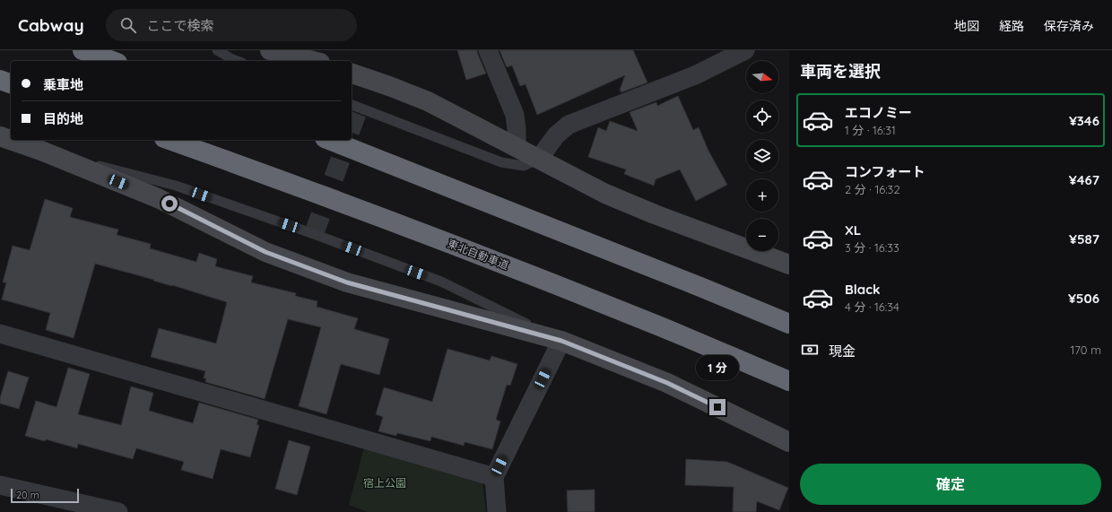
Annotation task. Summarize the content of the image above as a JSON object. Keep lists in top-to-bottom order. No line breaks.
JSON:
{"streets":{"highway":["東北自動車道"]},"parks":["宿上公園"],"scale_bar":"20 m","north":"right","page":{"header":"Cabway","search":"ここで検索","nav":["地図","経路","保存済み"],"heading":"車両を選択","map_buttons":["+","−"],"banner":["乗車地","目的地"],"list":[{"name":"エコノミー","note":"1 分 · 16:31","value":"¥346"},{"name":"コンフォート","note":"2 分 · 16:32","value":"¥467"},{"name":"XL","note":"3 分 · 16:33","value":"¥587"},{"name":"Black","note":"4 分 · 16:34","value":"¥506"}],"pay":["現金","170 m"],"bubble":"1 分","buttons":"確定","scale":"20 m"}}
